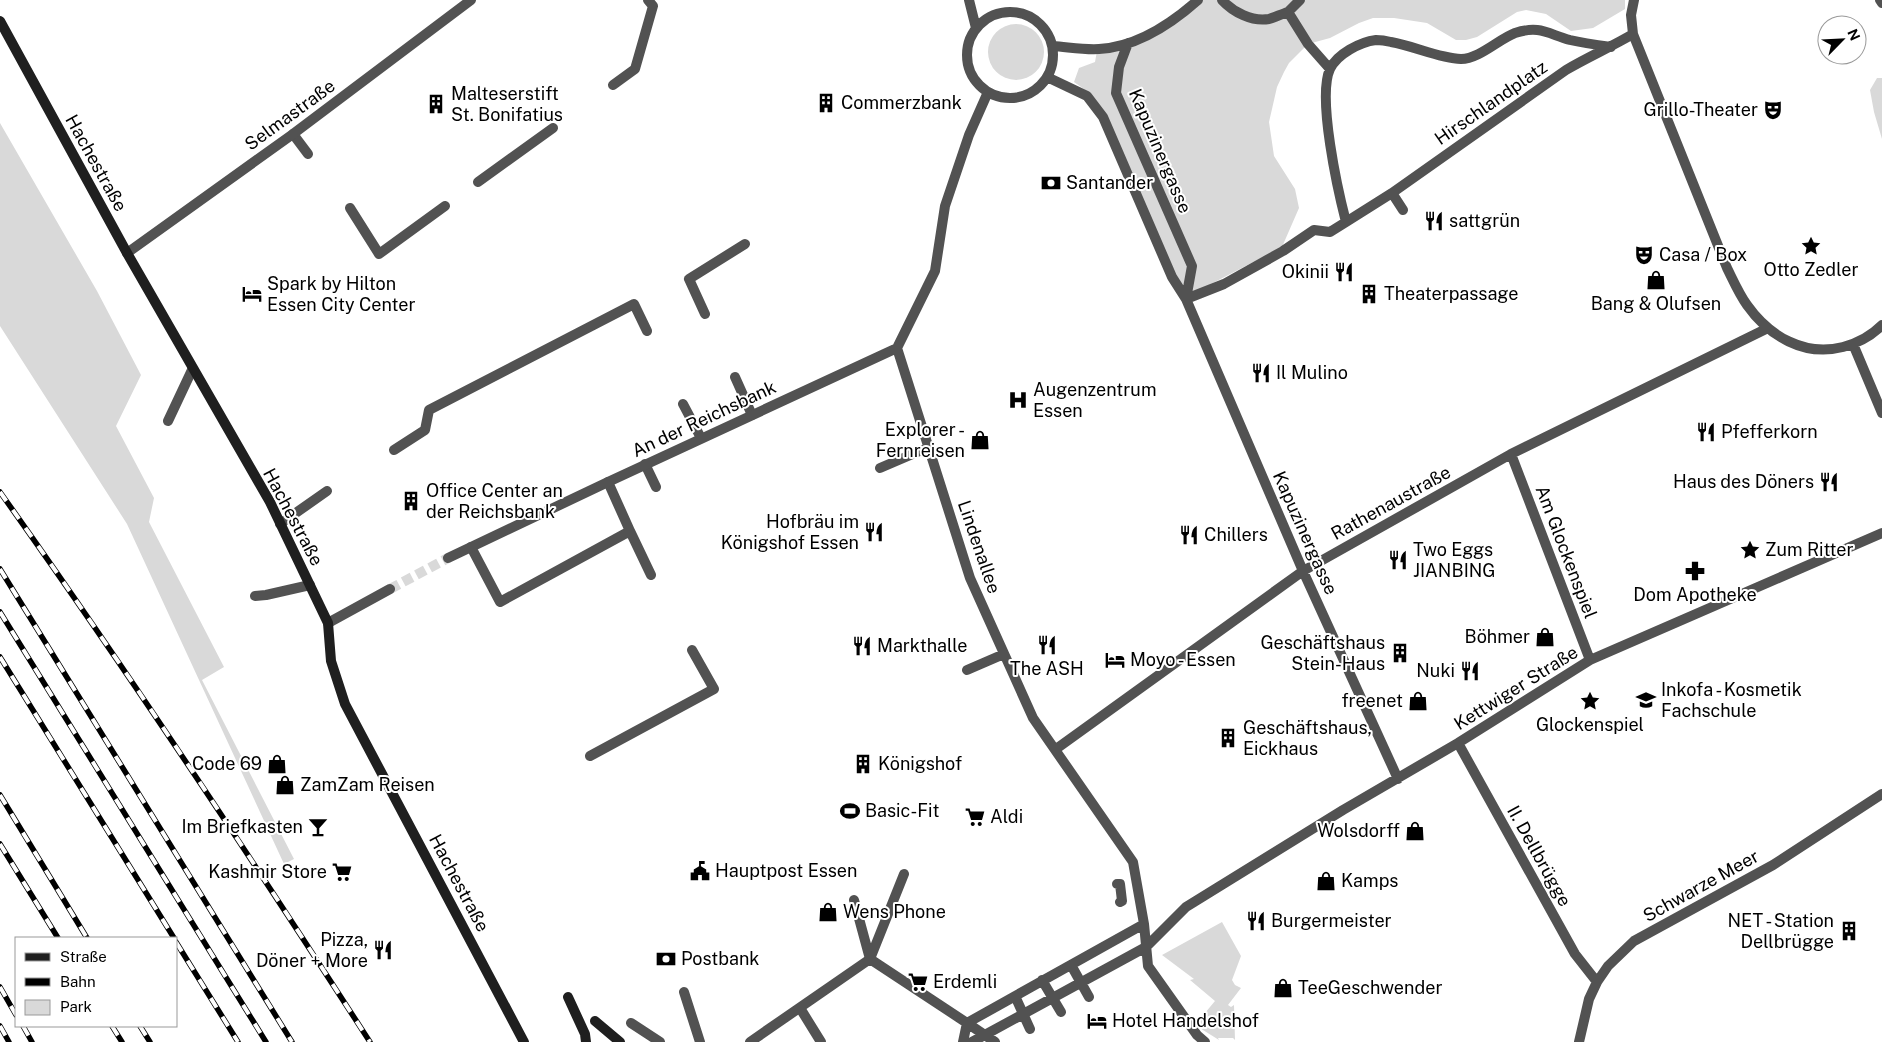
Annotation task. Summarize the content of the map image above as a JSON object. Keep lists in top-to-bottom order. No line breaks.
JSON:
{"streets":{"street":["Hirschlandplatz","Selmastraße","Kapuzinergasse","Hachestraße","An der Reichsbank","Rathenaustraße","Lindenallee","Am Glockenspiel","Kettwiger Straße","II. Dellbrügge","Schwarze Meer"]},"crossings":[["Hirschlandplatz","Kapuzinergasse"],["Selmastraße","Hachestraße"],["Kapuzinergasse","Rathenaustraße"],["Kapuzinergasse","Kettwiger Straße"],["An der Reichsbank","Lindenallee"],["Rathenaustraße","Lindenallee"],["Rathenaustraße","Am Glockenspiel"],["Lindenallee","Kettwiger Straße"],["Am Glockenspiel","Kettwiger Straße"],["Kettwiger Straße","II. Dellbrügge"],["II. Dellbrügge","Schwarze Meer"]],"places":{"building":["Commerzbank","Malteserstift St. Bonifatius","Theaterpassage","Office Center an der Reichsbank","Geschäftshaus Stein-Haus","Geschäftshaus, Eickhaus","Königshof","NET - Station Dellbrügge"],"theatre":["Grillo-Theater","Casa / Box"],"bank":["Santander","Postbank"],"restaurant":["sattgrün","Okinii","Il Mulino","Pfefferkorn","Haus des Döners","Hofbräu im Königshof Essen","Chillers","Two Eggs JIANBING","The ASH","Markthalle","Nuki","Burgermeister","Pizza, Döner + More"],"place":["Otto Zedler","Zum Ritter","Glockenspiel"],"shop":["Bang & Olufsen","Explorer - Fernreisen","Böhmer","freenet","Code 69","ZamZam Reisen","Wolsdorff","Kamps","Wens Phone","TeeGeschwender"],"hotel":["Spark by Hilton Essen City Center","Moyo - Essen","Hotel Handelshof"],"hospital":["Augenzentrum Essen"],"pharmacy":["Dom Apotheke"],"school or university":["Inkofa - Kosmetik Fachschule"],"sports":["Basic-Fit"],"supermarket":["Aldi","Kashmir Store","Erdemli"],"bar":["Im Briefkasten"],"public building":["Hauptpost Essen"]},"legend":["Straße","Bahn","Park"],"north":"top right"}
